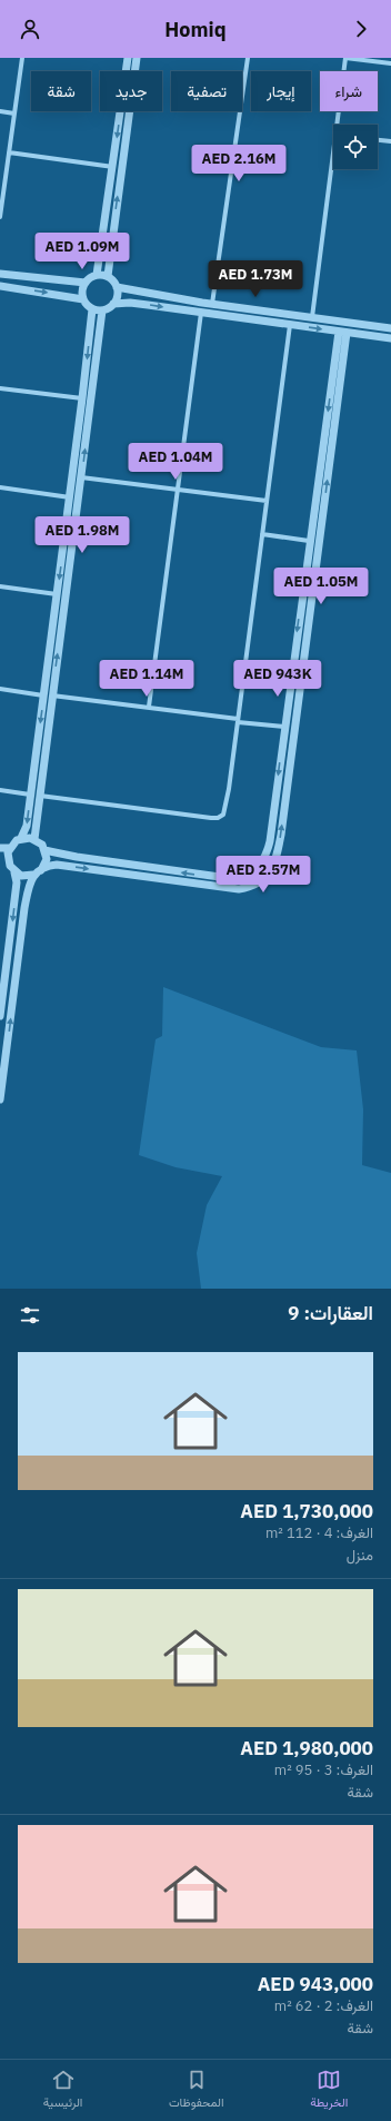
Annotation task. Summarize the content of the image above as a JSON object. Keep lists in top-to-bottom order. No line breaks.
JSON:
{"page":{"header":"Homiq","chip":["شراء","إيجار","تصفية","جديد","شقة"],"price":["AED 2.16M","AED 1.09M","AED 1.73M","AED 1.04M","AED 1.98M","AED 1.05M","AED 1.14M","AED 943K","AED 2.57M"],"heading":"العقارات: 9","list":[{"name":"AED 1,730,000","note":"الغرف: 4 · 112 m² · منزل"},{"name":"AED 1,980,000","note":"الغرف: 3 · 95 m² · شقة"},{"name":"AED 943,000","note":"الغرف: 2 · 62 m² · شقة"}],"tabs":["الخريطة","المحفوظات","الرئيسية"]}}
